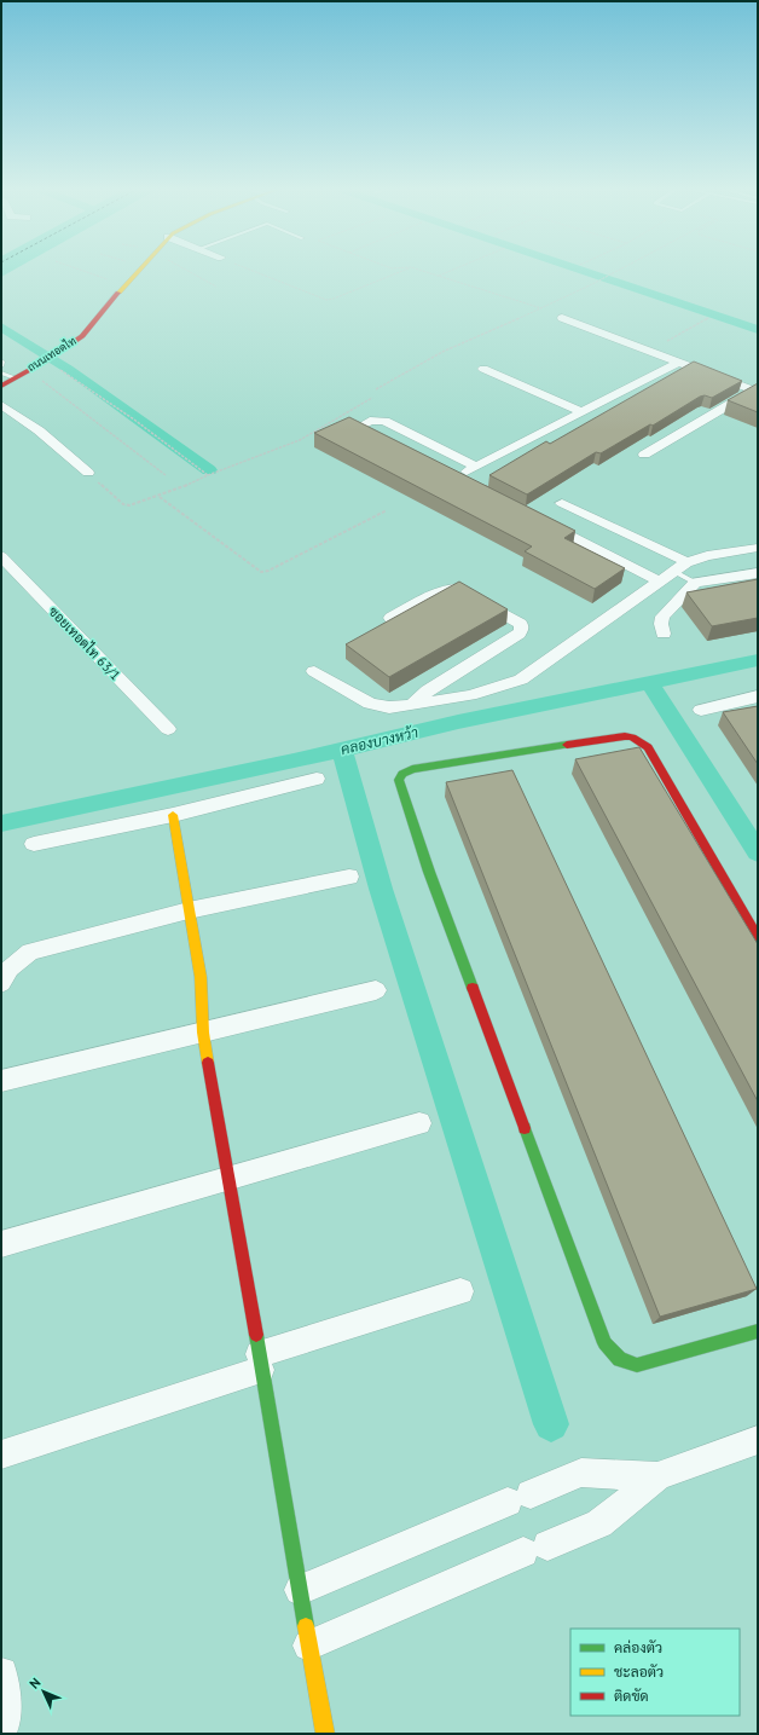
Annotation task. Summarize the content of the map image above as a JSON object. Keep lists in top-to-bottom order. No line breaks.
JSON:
{"streets":{"street":["ถนนเทอดไท","ซอยเทอดไท 63/1"]},"water":["คลองบางหว้า"],"legend":["คล่องตัว","ชะลอตัว","ติดขัด"],"north":"top left"}
